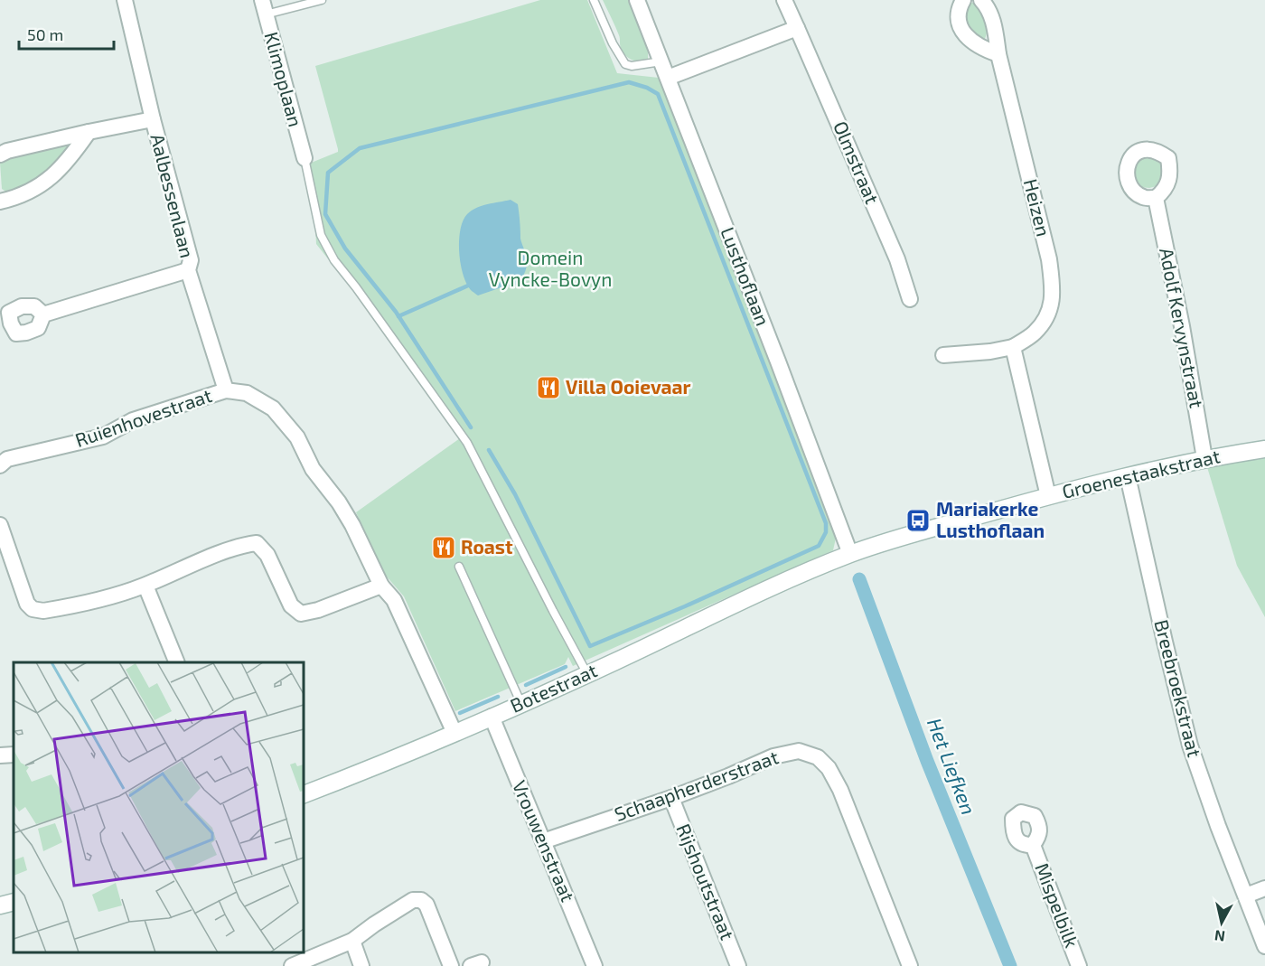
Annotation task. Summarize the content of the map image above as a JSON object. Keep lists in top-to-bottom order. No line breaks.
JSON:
{"streets":{"street":["Klimoplaan","Olmstraat","Aalbessenlaan","Heizen","Lusthoflaan","Adolf Kervynstraat","Ruienhovestraat","Groenestaakstraat","Botestraat","Breebroekstraat","Schaapherderstraat","Vrouwenstraat","Rijshoutstraat","Mispelbilk"]},"crossings":[["Aalbessenlaan","Ruienhovestraat"],["Lusthoflaan","Groenestaakstraat"],["Adolf Kervynstraat","Groenestaakstraat"],["Ruienhovestraat","Botestraat"],["Groenestaakstraat","Botestraat"],["Groenestaakstraat","Breebroekstraat"],["Botestraat","Vrouwenstraat"],["Schaapherderstraat","Vrouwenstraat"],["Schaapherderstraat","Rijshoutstraat"]],"water":["Het Liefken"],"parks":["Domein Vyncke-Bovyn"],"places":{"restaurant":["Villa Ooievaar","Roast"],"bus stop":["Mariakerke Lusthoflaan"]},"scale_bar":"50 m","north":"bottom"}
